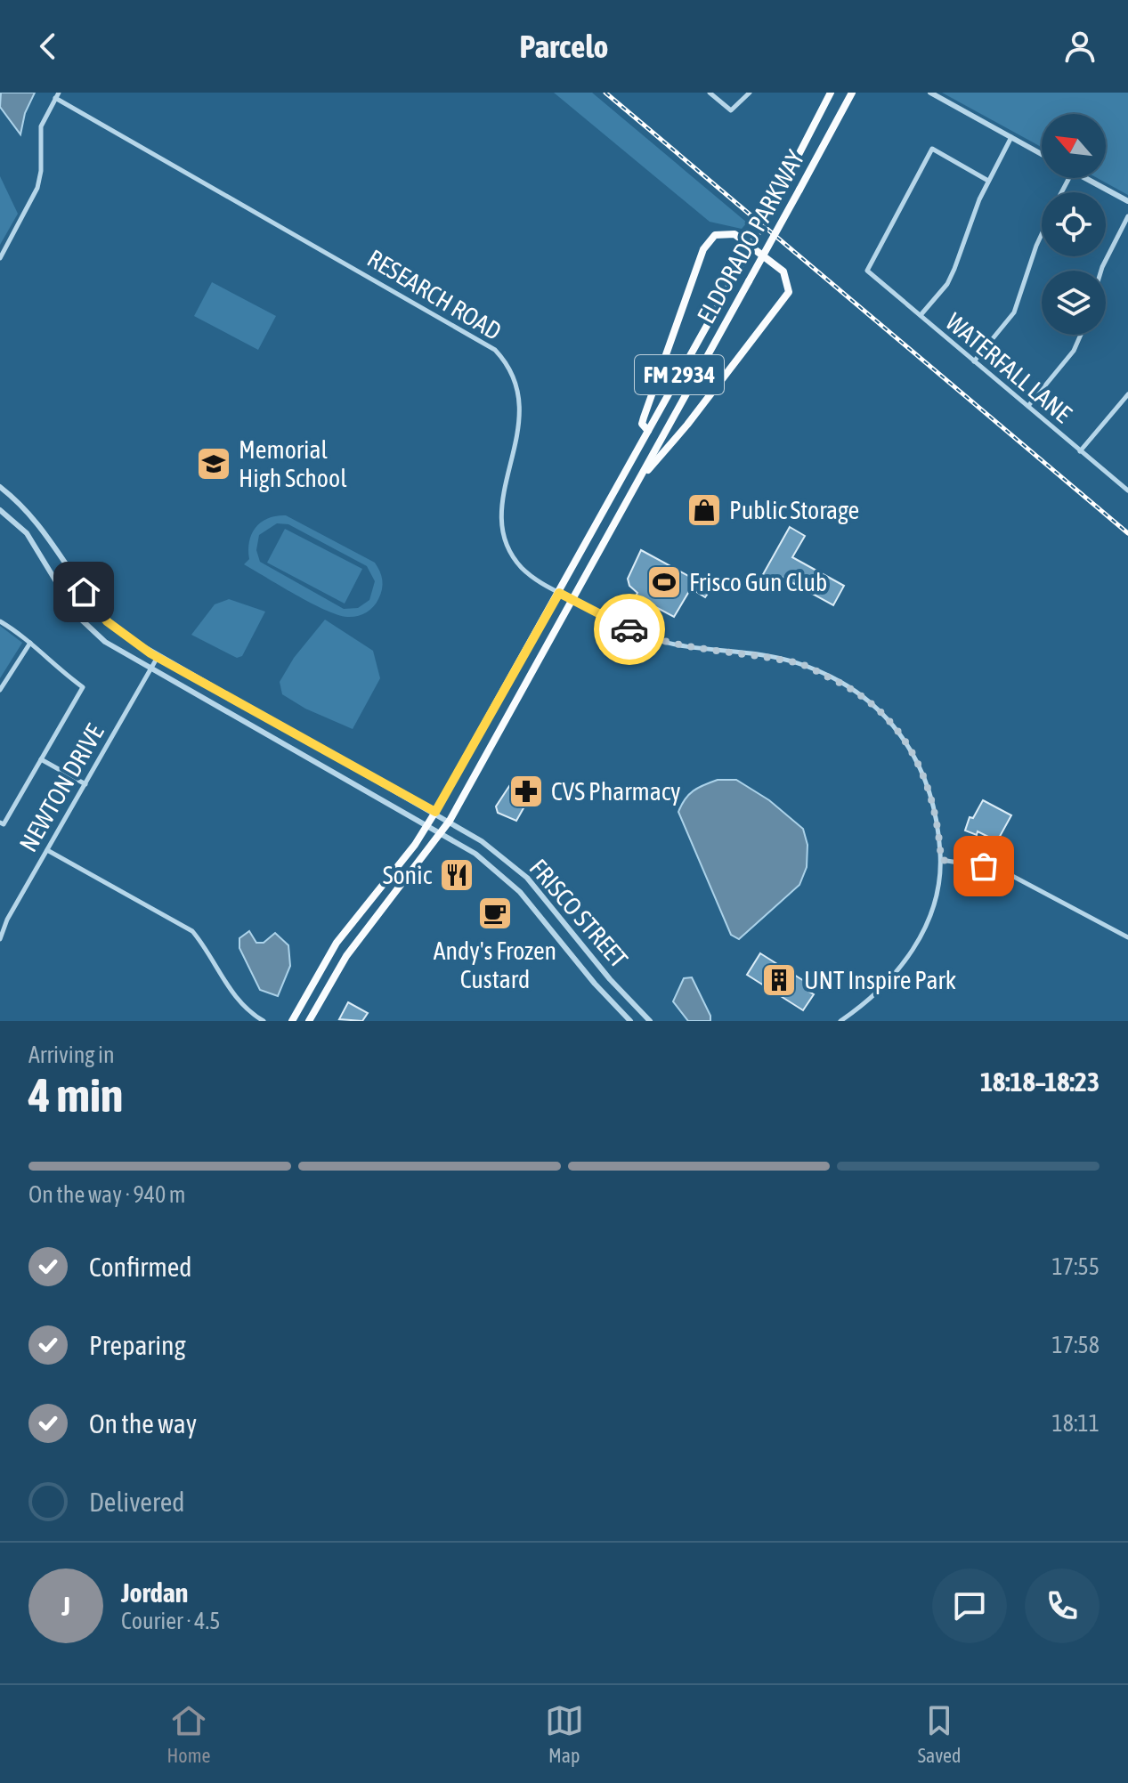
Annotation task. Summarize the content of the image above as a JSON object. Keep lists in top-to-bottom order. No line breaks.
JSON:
{"streets":{"main road":["ELDORADO PARKWAY","FM 2934"],"street":["RESEARCH ROAD","WATERFALL LANE","NEWTON DRIVE","FRISCO STREET"]},"crossings":[["ELDORADO PARKWAY","RESEARCH ROAD"],["ELDORADO PARKWAY","FRISCO STREET"],["NEWTON DRIVE","FRISCO STREET"]],"places":{"school or university":["Memorial High School"],"shop":["Public Storage"],"sports":["Frisco Gun Club"],"pharmacy":["CVS Pharmacy"],"restaurant":["Sonic"],"cafe":["Andy's Frozen Custard"],"building":["UNT Inspire Park"]},"north":"top left","page":{"header":"Parcelo","heading":["4 min","Arriving in","18:18–18:23"],"panel":["Jordan","Courier · 4.5"],"bar":"On the way · 940 m","list":[["Confirmed","17:55"],["Preparing","17:58"],["On the way","18:11"],"Delivered"],"round":"J","tabs":["Home","Map","Saved"]}}
